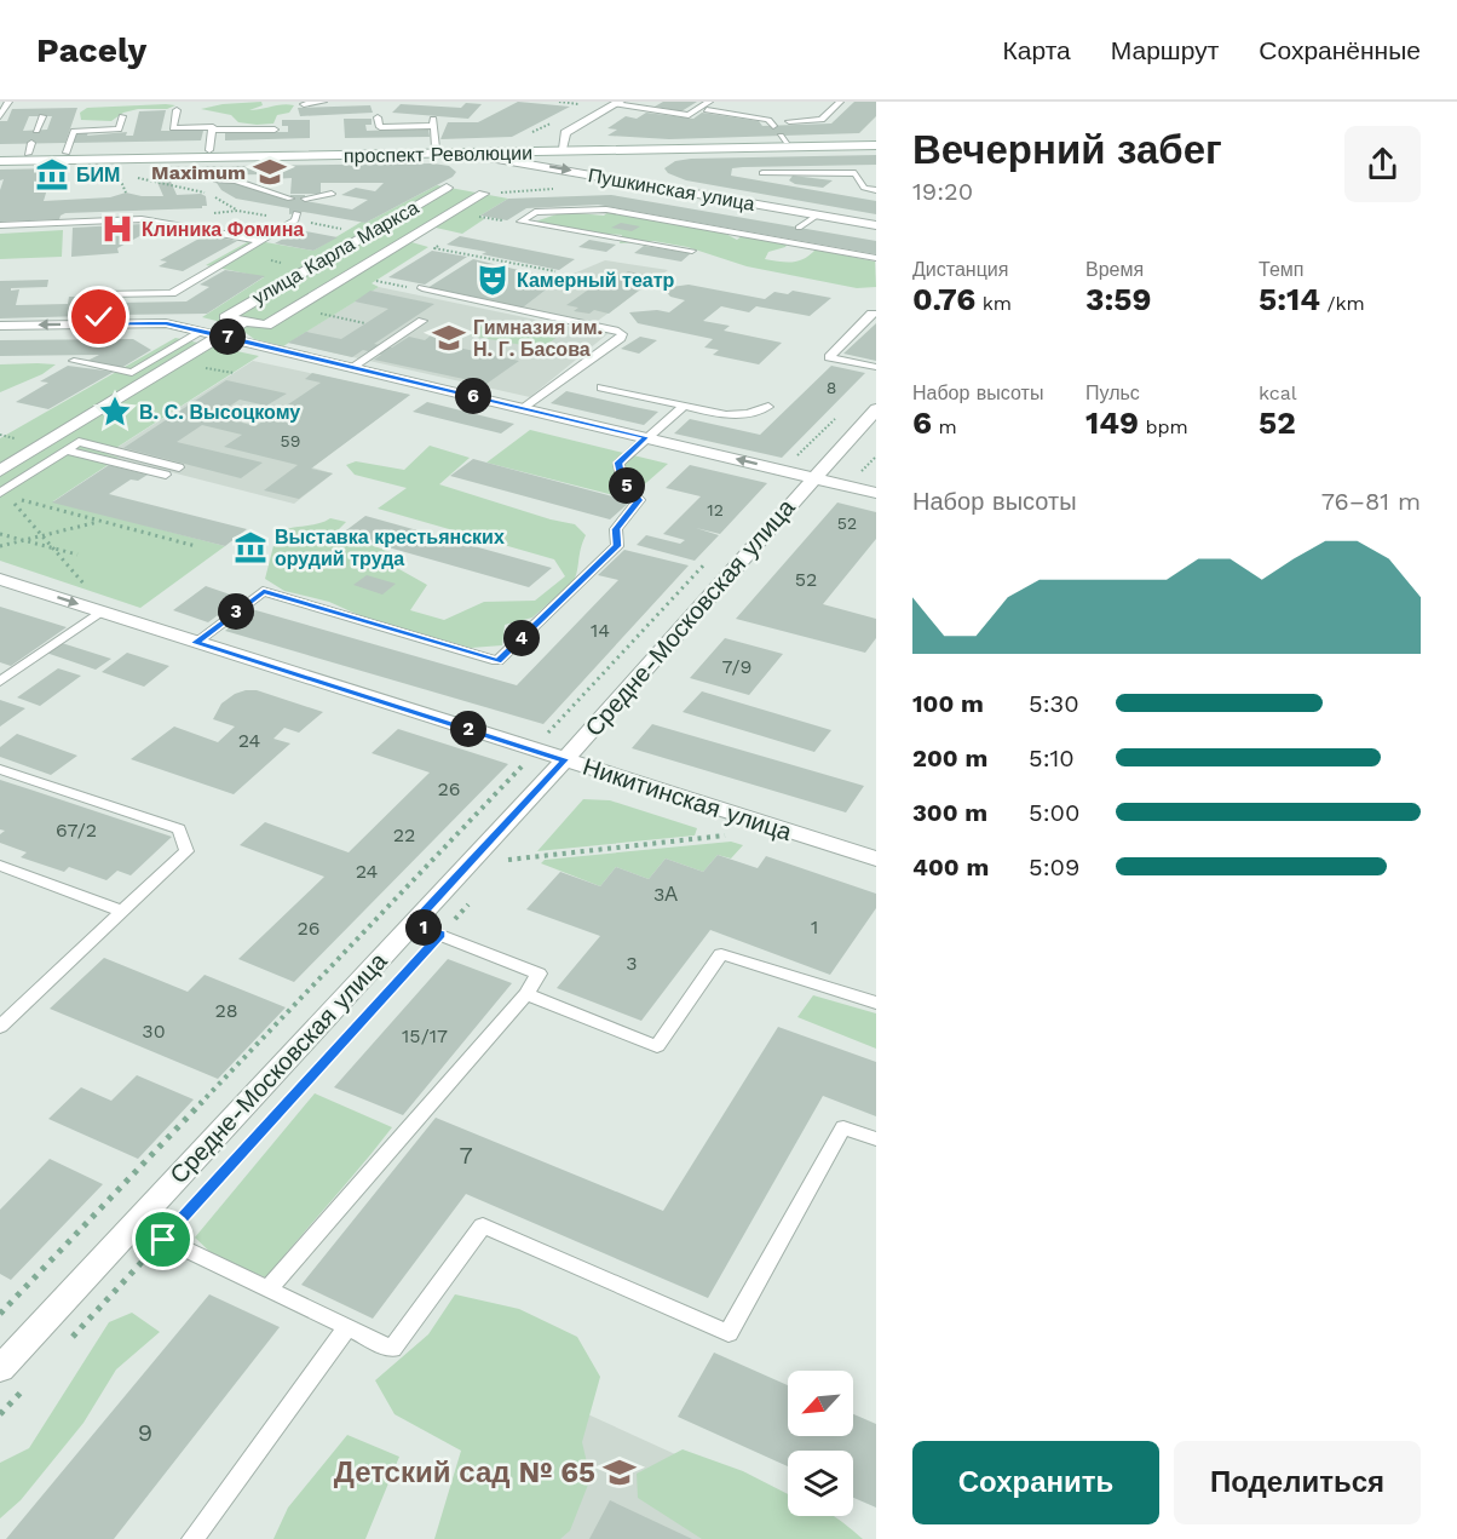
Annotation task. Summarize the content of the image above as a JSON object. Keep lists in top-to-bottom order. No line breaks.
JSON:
{"streets":{"street":["проспект Революции","Пушкинская улица","улица Карла Маркса","Средне-Московская улица","Никитинская улица"]},"crossings":[["проспект Революции","Пушкинская улица"],["Средне-Московская улица","Никитинская улица"]],"places":{"school or university":["Maximum","Гимназия им. Н. Г. Басова","Детский сад № 65"],"museum":["БИМ","Выставка крестьянских орудий труда"],"hospital":["Клиника Фомина"],"theatre":["Камерный театр"],"place":["В. С. Высоцкому"]},"house_numbers":["8","59","12","52","52","14","7/9","24","26","67/2","22","24","3А","1","26","3","28","30","15/17","7","9"],"north":"bottom left","page":{"header":"Pacely","nav":["Карта","Маршрут","Сохранённые"],"heading":["Вечерний забег","19:20"],"stats":[["Дистанция","0.76 km"],["Время","3:59"],["Темп","5:14 /km"],["Набор высоты","6 m"],["Пульс","149 bpm"],["kcal","52"]],"pins":["7","6","5","3","4","2","1"],"chart":["Набор высоты","76–81 m"],"list":[{"name":"100 m","note":"5:30"},{"name":"200 m","note":"5:10"},{"name":"300 m","note":"5:00"},{"name":"400 m","note":"5:09"}],"buttons":["Сохранить","Поделиться"]}}
